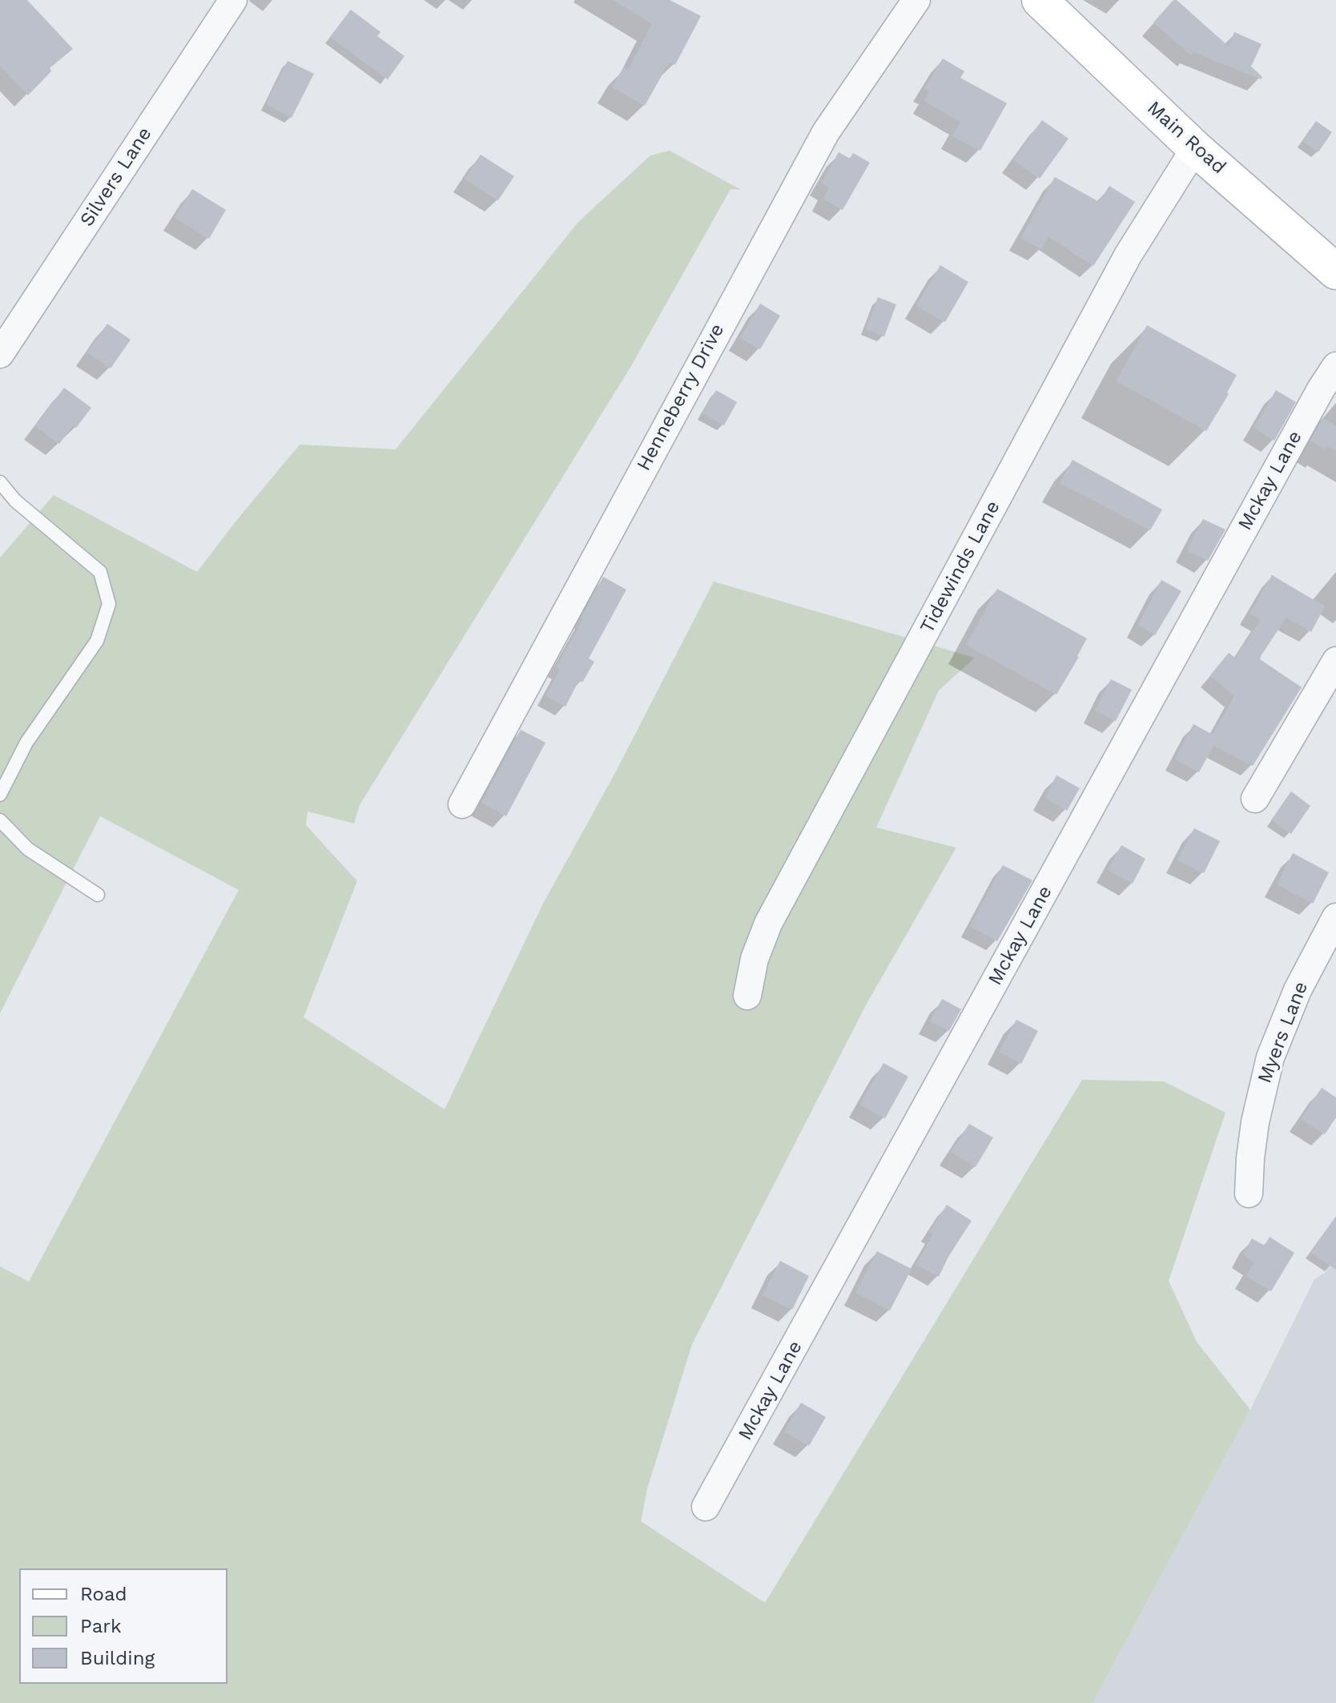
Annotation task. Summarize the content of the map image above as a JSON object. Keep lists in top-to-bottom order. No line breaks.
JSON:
{"streets":{"main road":["Main Road"],"street":["Silvers Lane","Henneberry Drive","Mckay Lane","Tidewinds Lane","Myers Lane"]},"crossings":[["Main Road","Tidewinds Lane"]],"legend":["Road","Park","Building"]}
